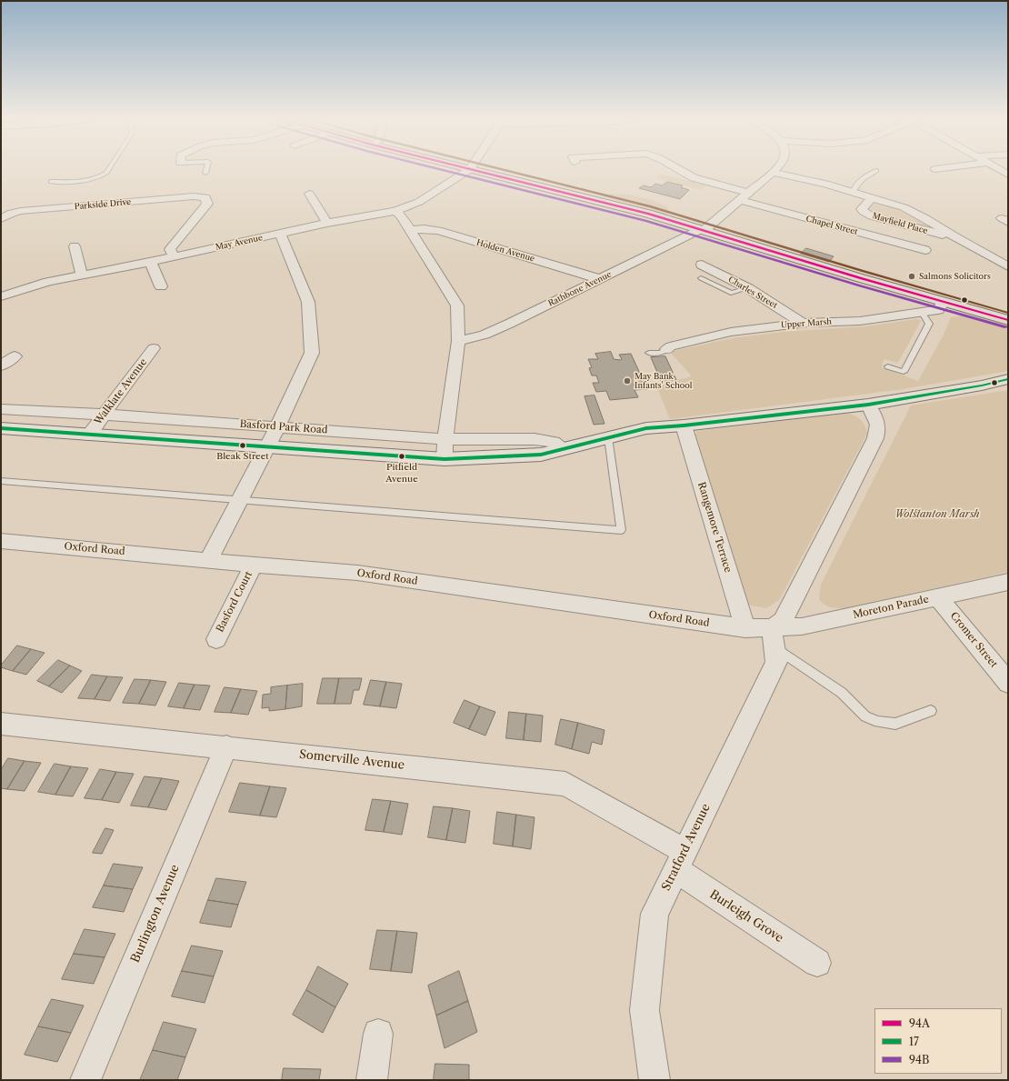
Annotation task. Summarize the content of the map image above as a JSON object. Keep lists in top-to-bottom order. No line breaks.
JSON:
{"streets":{"main road":["Basford Park Road"],"street":["Parkside Drive","Mayfield Place","Chapel Street","May Avenue","Holden Avenue","Rathbone Avenue","Charles Street","Upper Marsh","Walklate Avenue","Rangemore Terrace","Oxford Road","Basford Court","Moreton Parade","Cromer Street","Somerville Avenue","Stratford Avenue","Burlington Avenue","Burleigh Grove"]},"crossings":[["Mayfield Place","Rathbone Avenue"],["Chapel Street","Rathbone Avenue"],["Holden Avenue","Rathbone Avenue"],["Charles Street","Upper Marsh"],["Walklate Avenue","Basford Park Road"],["Basford Park Road","Rangemore Terrace"],["Rangemore Terrace","Oxford Road"],["Oxford Road","Basford Court"],["Oxford Road","Moreton Parade"],["Oxford Road","Stratford Avenue"],["Moreton Parade","Cromer Street"],["Moreton Parade","Stratford Avenue"],["Somerville Avenue","Stratford Avenue"],["Somerville Avenue","Burlington Avenue"],["Somerville Avenue","Burleigh Grove"],["Stratford Avenue","Burleigh Grove"]],"parks":["Wolstanton Marsh"],"places":["Salmons Solicitors","May Bank Infants' School","Bleak Street","Pitfield Avenue"],"lines":["transit line 94A","transit line 94B","transit line 17"],"legend":["94A","17","94B"]}
